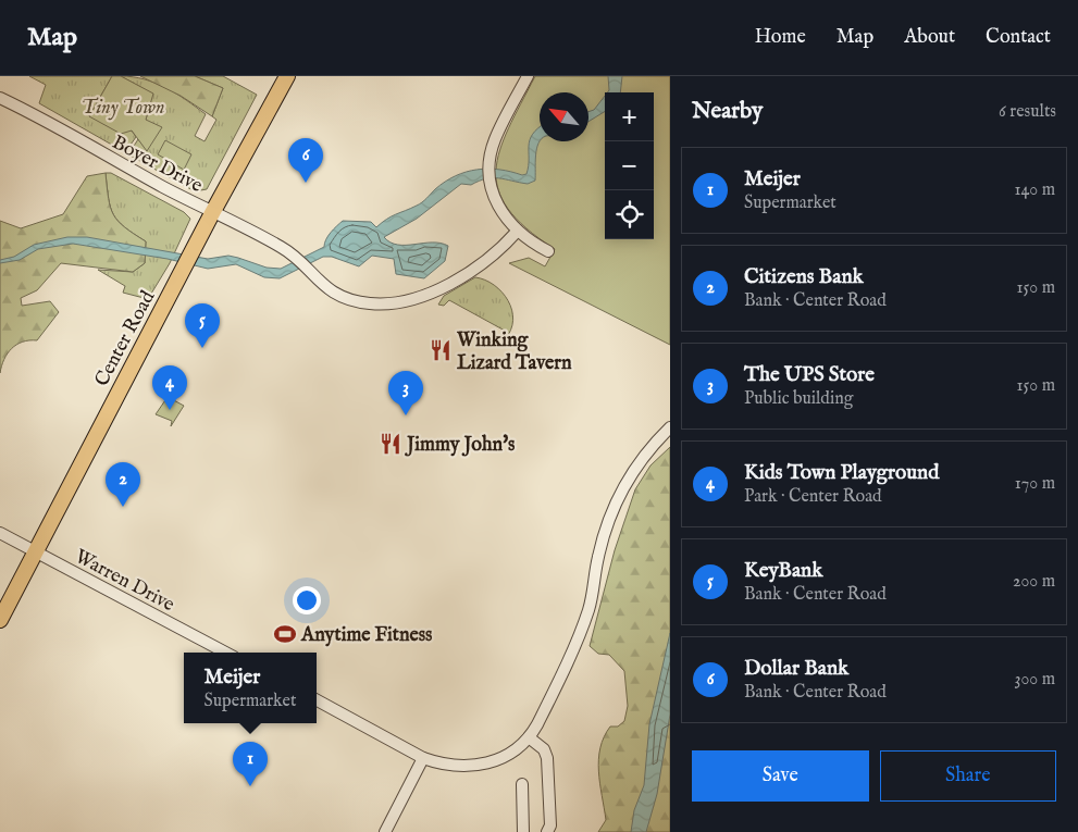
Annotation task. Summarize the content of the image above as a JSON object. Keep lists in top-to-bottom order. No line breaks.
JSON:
{"streets":{"main road":["Center Road"],"street":["Boyer Drive","Warren Drive"]},"crossings":[["Boyer Drive","Center Road"],["Center Road","Warren Drive"]],"parks":["Tiny Town"],"places":{"restaurant":["Winking Lizard Tavern","Jimmy John's"],"sports":["Anytime Fitness"]},"north":"top left","page":{"header":"Map","nav":["Home","Map","About","Contact"],"heading":["Nearby","6 results"],"map_buttons":["+","−"],"pins":["6","5","4","3","2","1"],"list":[{"mark":"1","name":"Meijer","note":"Supermarket","value":"140 m"},{"mark":"2","name":"Citizens Bank","note":"Bank · Center Road","value":"150 m"},{"mark":"3","name":"The UPS Store","note":"Public building","value":"150 m"},{"mark":"4","name":"Kids Town Playground","note":"Park · Center Road","value":"170 m"},{"mark":"5","name":"KeyBank","note":"Bank · Center Road","value":"200 m"},{"mark":"6","name":"Dollar Bank","note":"Bank · Center Road","value":"300 m"}],"popup":["Meijer","Supermarket"],"buttons":["Save","Share"]}}
